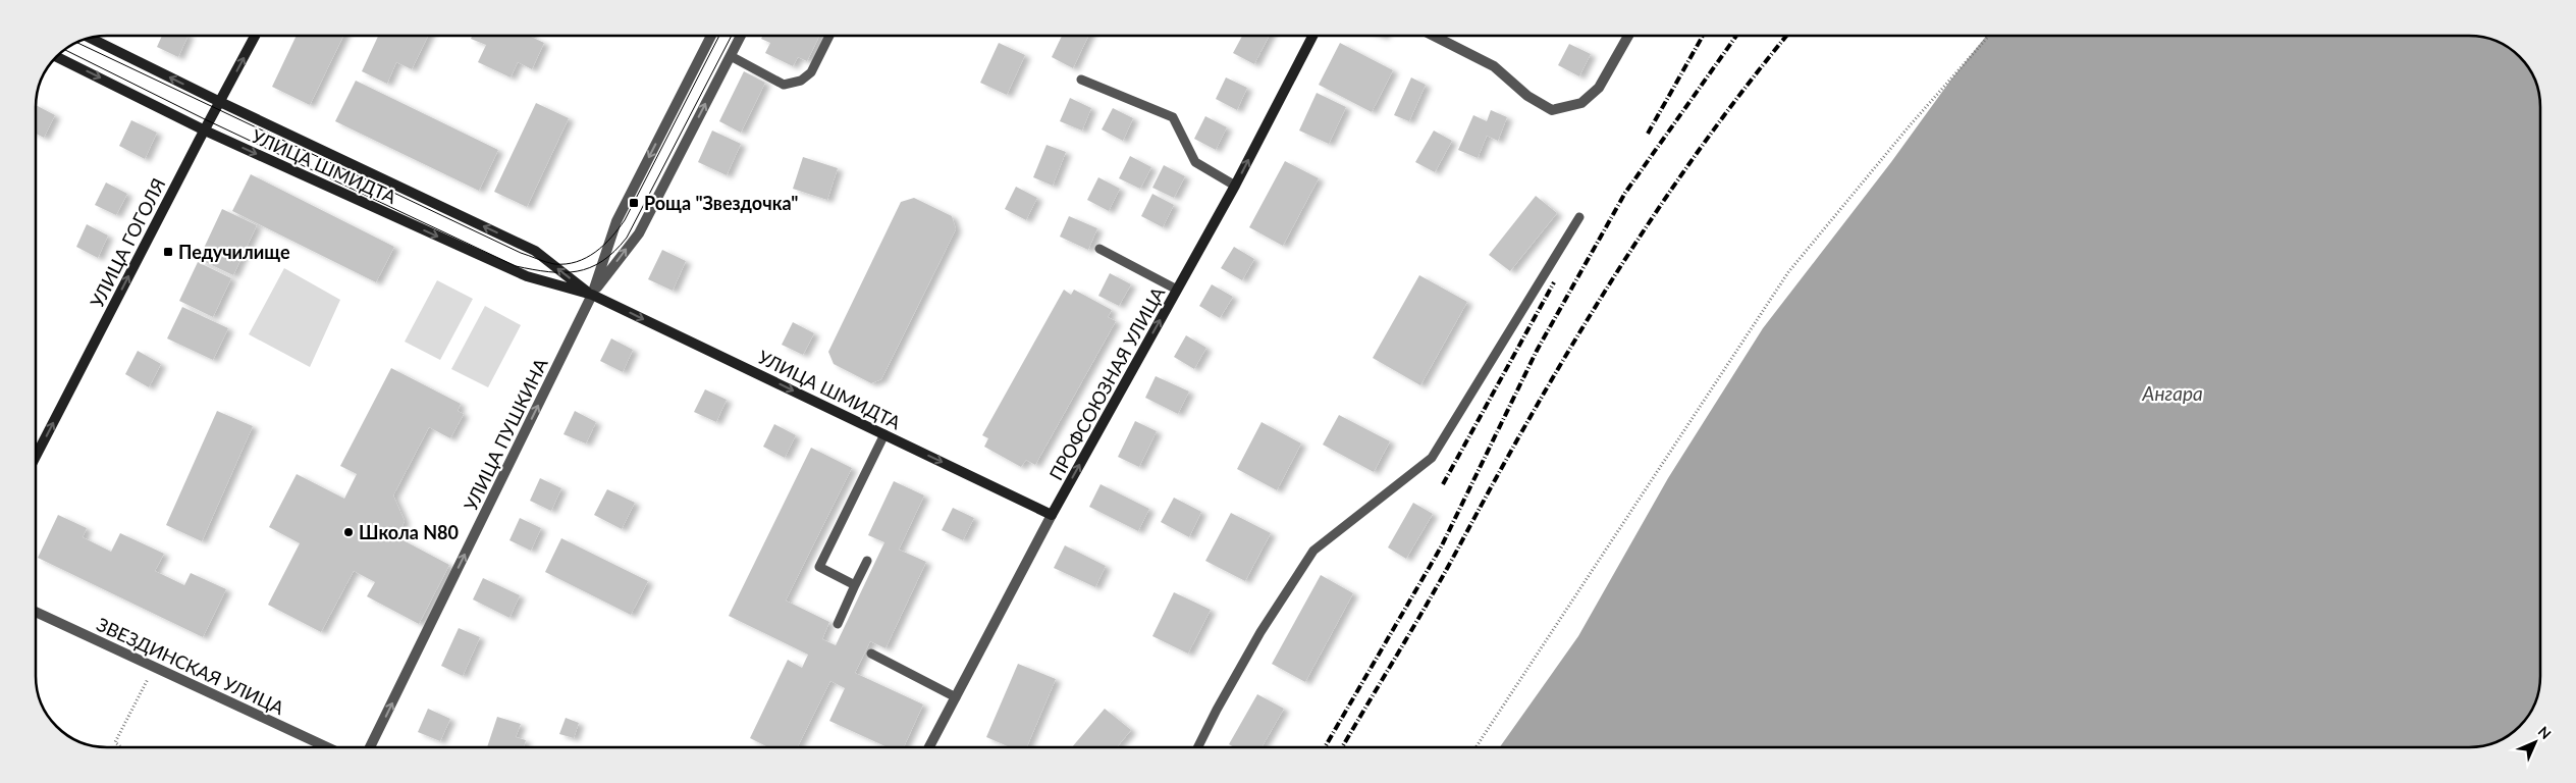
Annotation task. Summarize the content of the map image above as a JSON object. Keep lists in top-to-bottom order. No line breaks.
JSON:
{"streets":{"street":["УЛИЦА ШМИДТА","УЛИЦА ГОГОЛЯ","ПРОФСОЮЗНАЯ УЛИЦА","УЛИЦА ПУШКИНА","ЗВЕЗДИНСКАЯ УЛИЦА"]},"crossings":[["УЛИЦА ШМИДТА","УЛИЦА ГОГОЛЯ"],["УЛИЦА ШМИДТА","ПРОФСОЮЗНАЯ УЛИЦА"],["УЛИЦА ШМИДТА","УЛИЦА ПУШКИНА"]],"one_way":["УЛИЦА ГОГОЛЯ","ПРОФСОЮЗНАЯ УЛИЦА"],"water":["Ангара"],"places":{"transit":["Роща \"Звездочка\"","Педучилище"],"other":["Школа N80"]},"north":"top right"}
